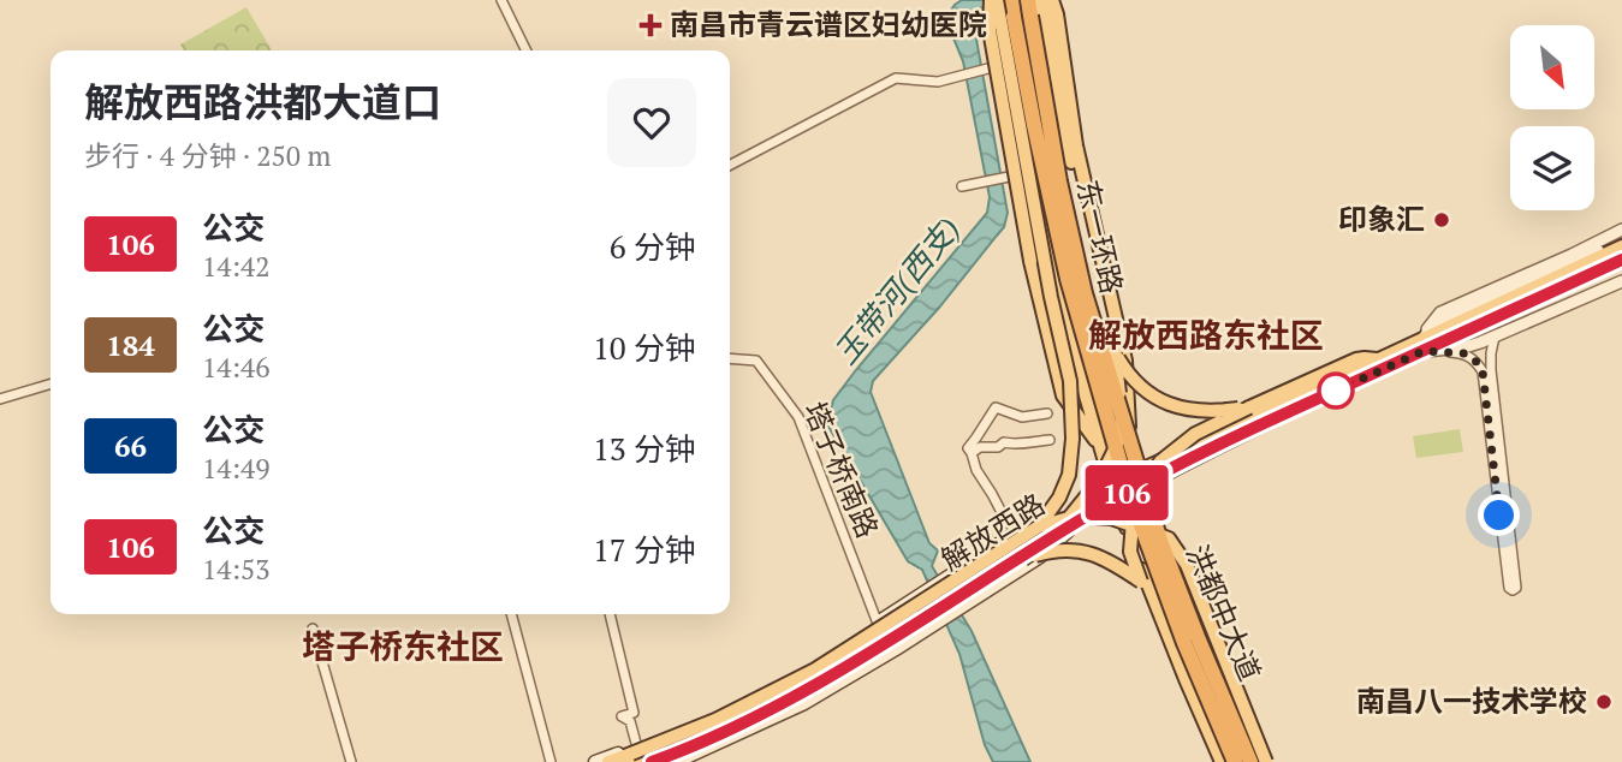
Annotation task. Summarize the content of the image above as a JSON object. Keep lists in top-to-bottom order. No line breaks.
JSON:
{"streets":{"highway":["东一环路"],"main road":["解放西路","洪都中大道"],"street":["塔子桥南路"]},"crossings":[["塔子桥南路","解放西路"],["解放西路","洪都中大道"]],"districts":["解放西路东社区","塔子桥东社区"],"water":["玉带河(西支)"],"places":{"health":["南昌市青云谱区妇幼医院"],"other":["印象汇","南昌八一技术学校"]},"lines":["bus line 106"],"north":"bottom right","page":{"on_map":"106","heading":["解放西路洪都大道口","步行 · 4 分钟 · 250 m"],"list":[{"mark":"106","name":"公交","note":"14:42","value":"6 分钟"},{"mark":"184","name":"公交","note":"14:46","value":"10 分钟"},{"mark":"66","name":"公交","note":"14:49","value":"13 分钟"},{"mark":"106","name":"公交","note":"14:53","value":"17 分钟"}]}}
